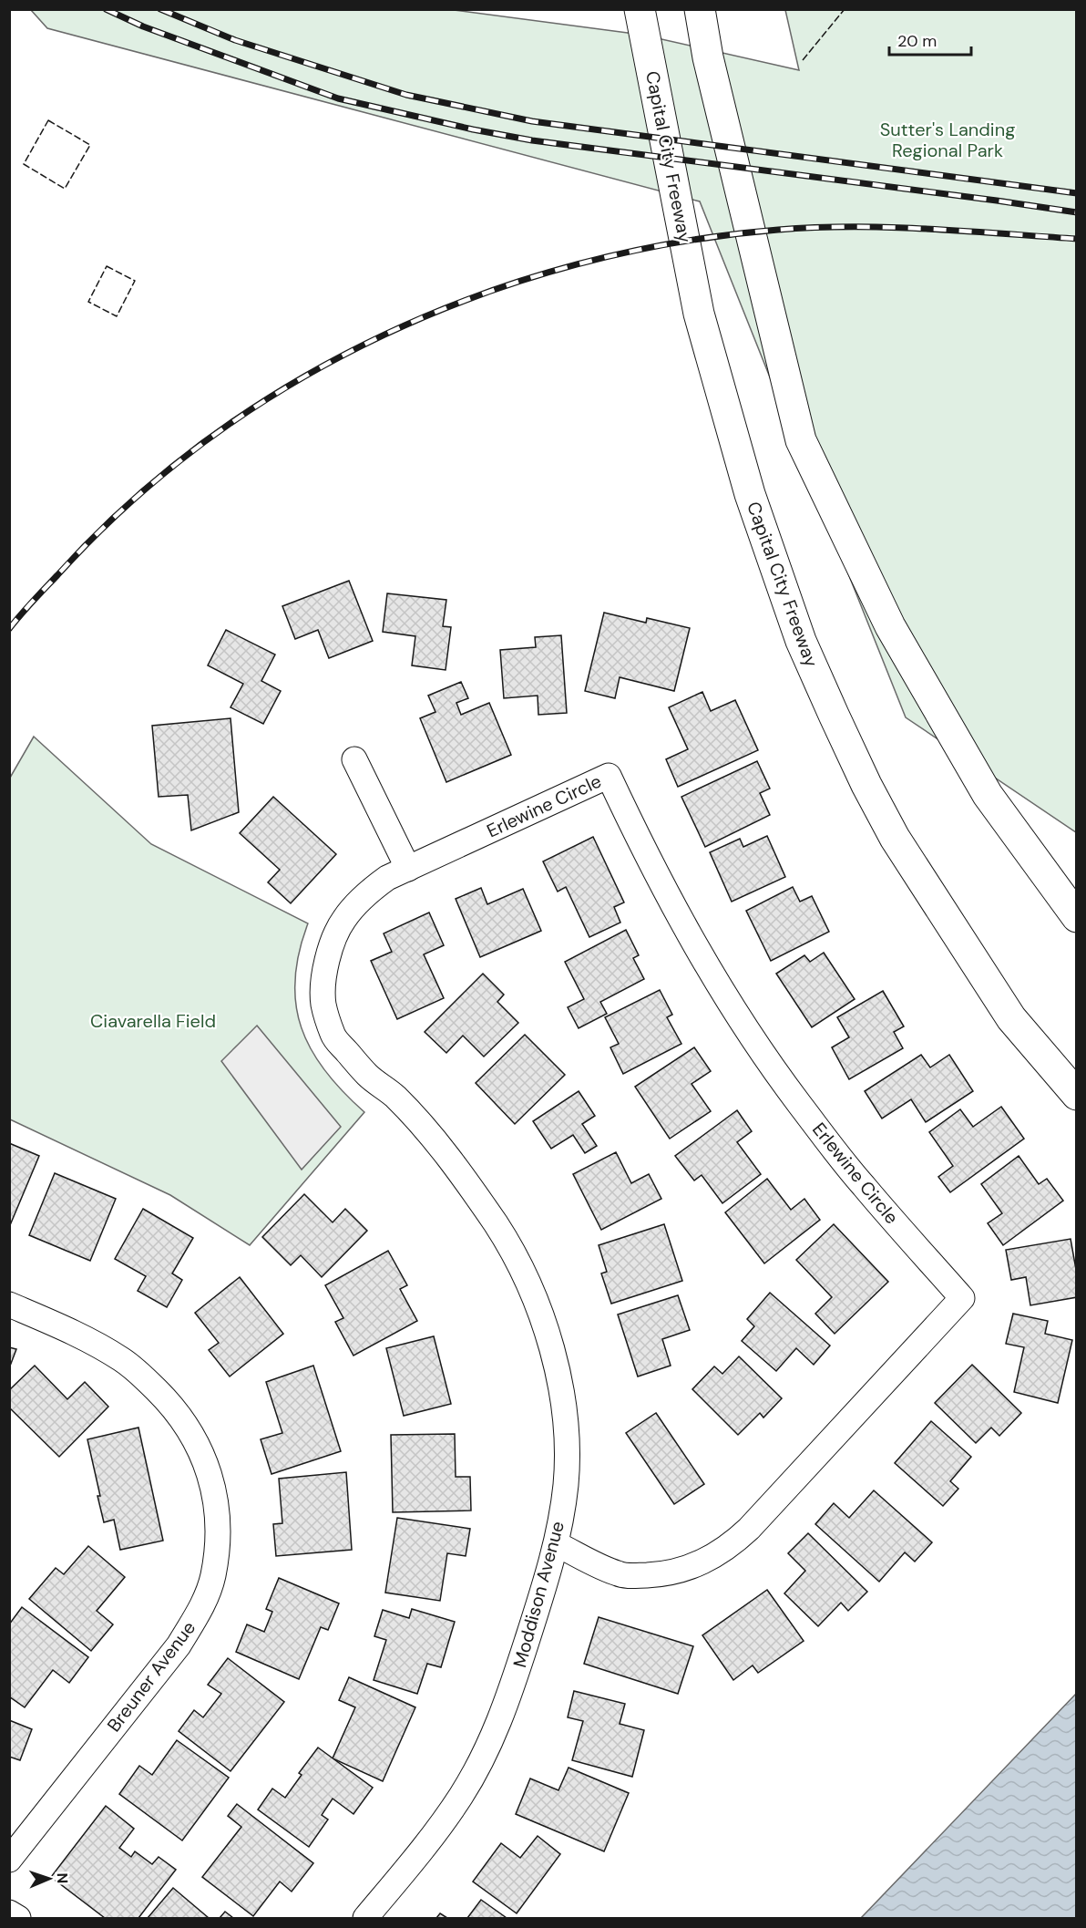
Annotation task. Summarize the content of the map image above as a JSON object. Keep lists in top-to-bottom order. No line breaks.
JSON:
{"streets":{"highway":["Capital City Freeway"],"street":["Erlewine Circle","Moddison Avenue","Breuner Avenue"]},"crossings":[["Erlewine Circle","Moddison Avenue"]],"parks":["Sutter's Landing Regional Park","Ciavarella Field"],"scale_bar":"20 m","north":"right"}
